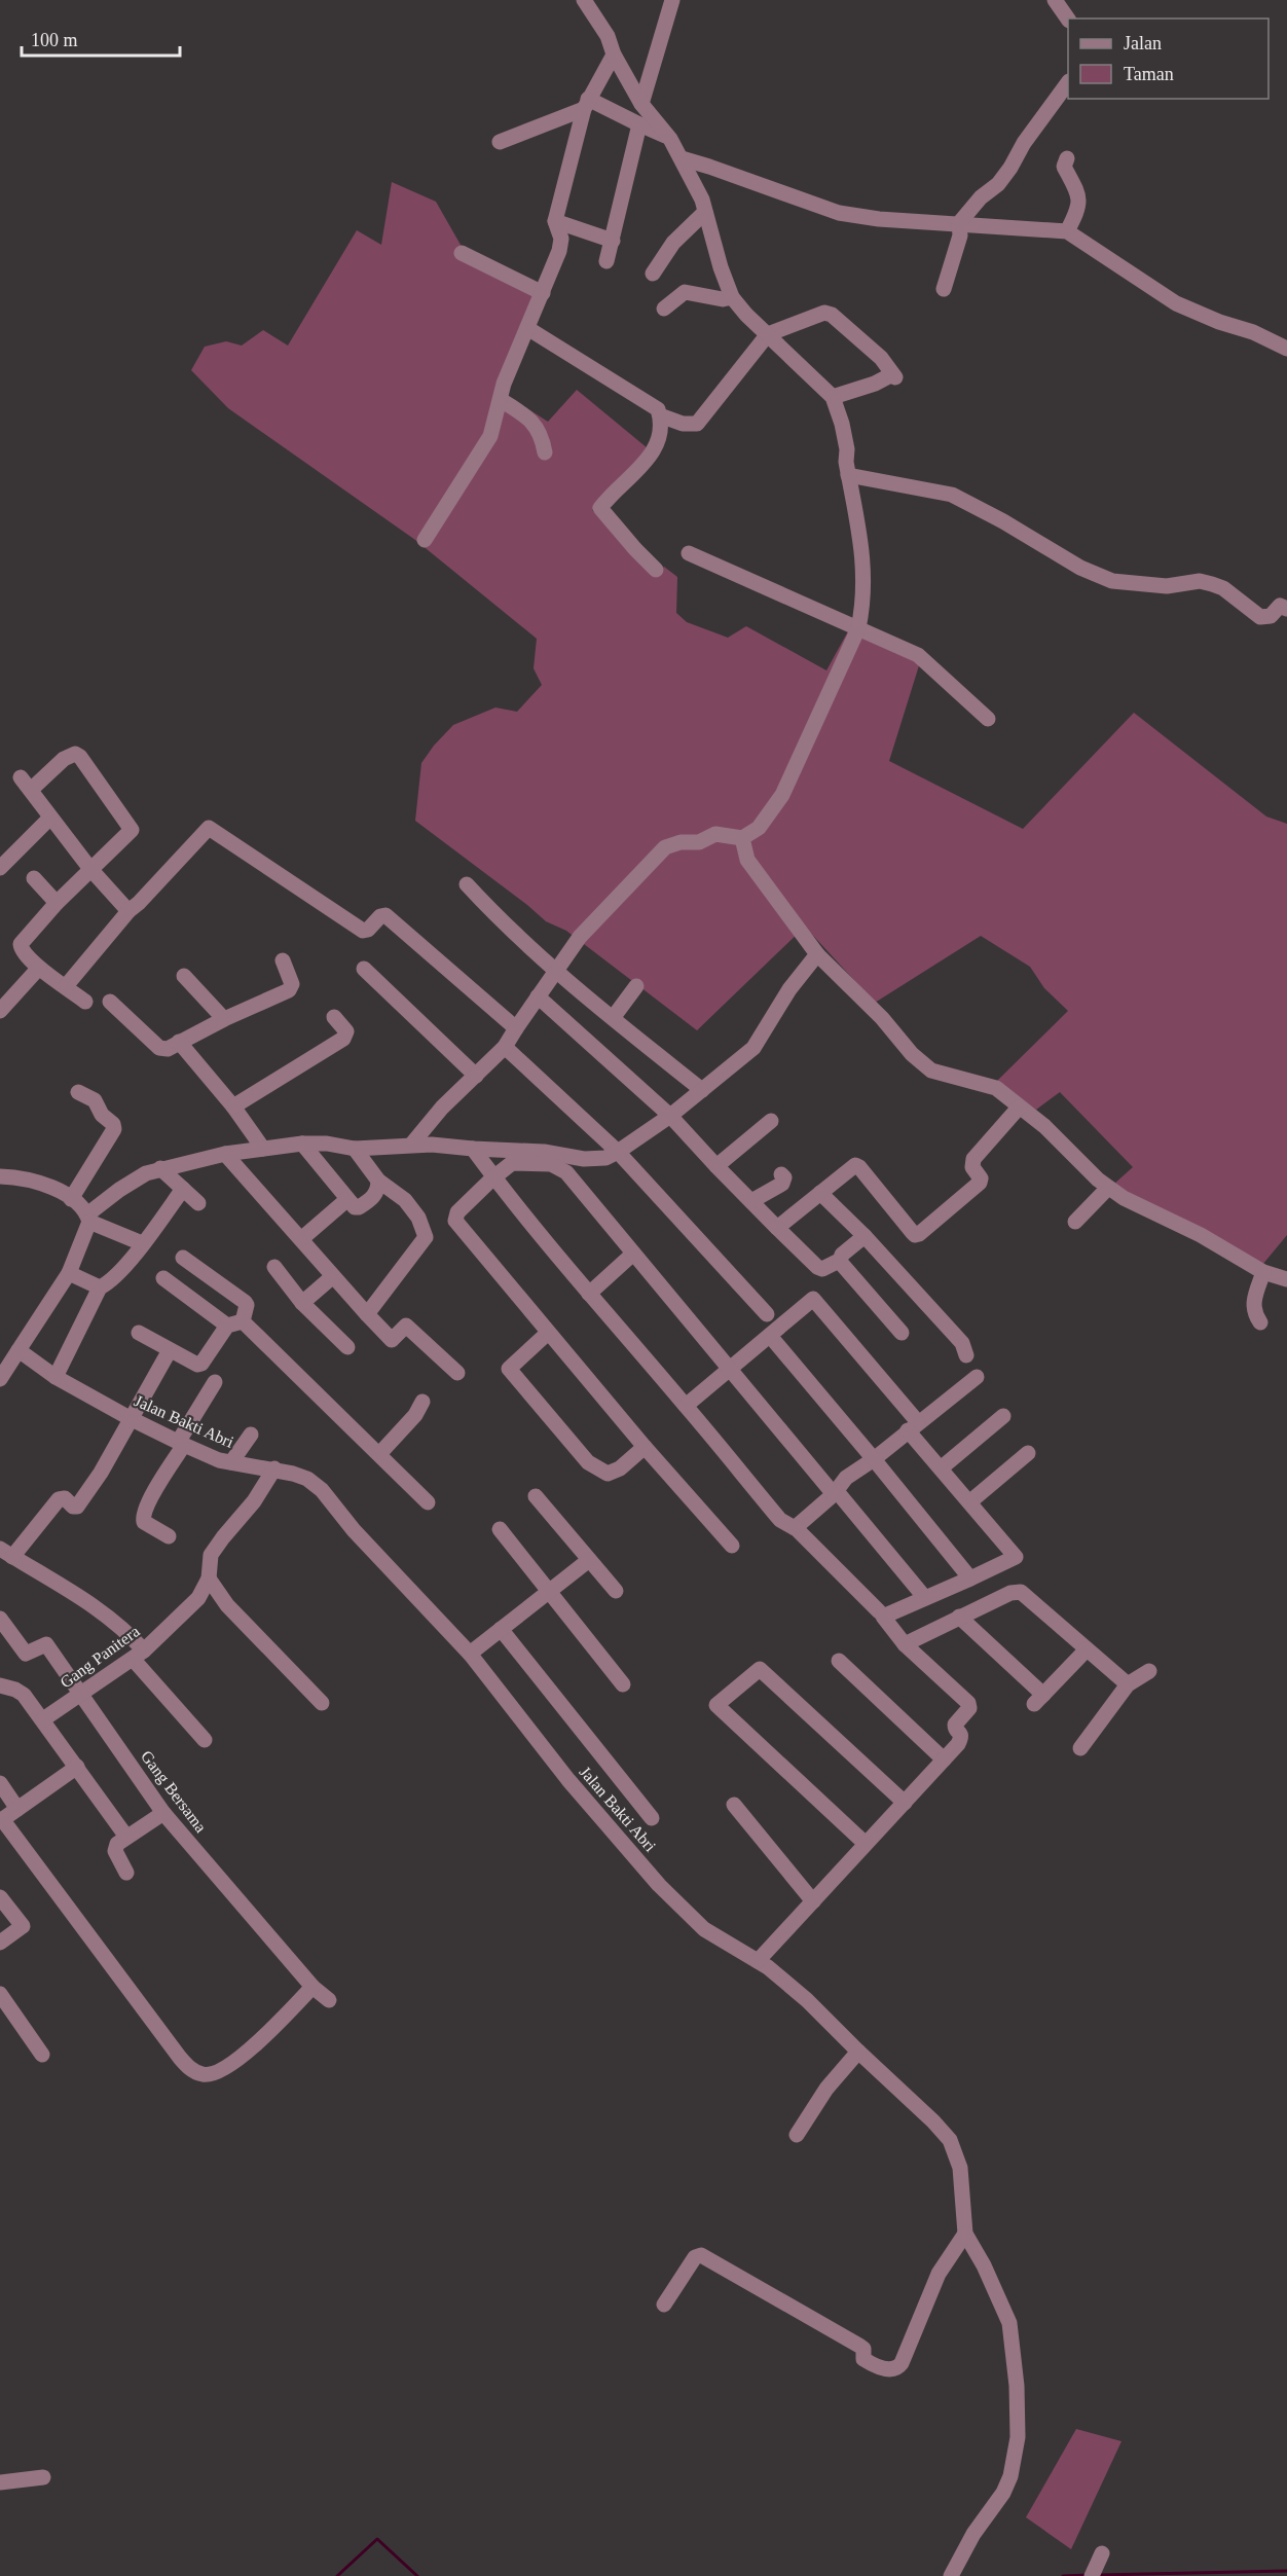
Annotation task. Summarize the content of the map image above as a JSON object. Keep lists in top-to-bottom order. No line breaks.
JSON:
{"streets":{"street":["Jalan Bakti Abri","Gang Panitera","Gang Bersama"]},"crossings":[["Jalan Bakti Abri","Gang Panitera"],["Gang Panitera","Gang Bersama"]],"legend":["Jalan","Taman"],"scale_bar":"100 m"}
